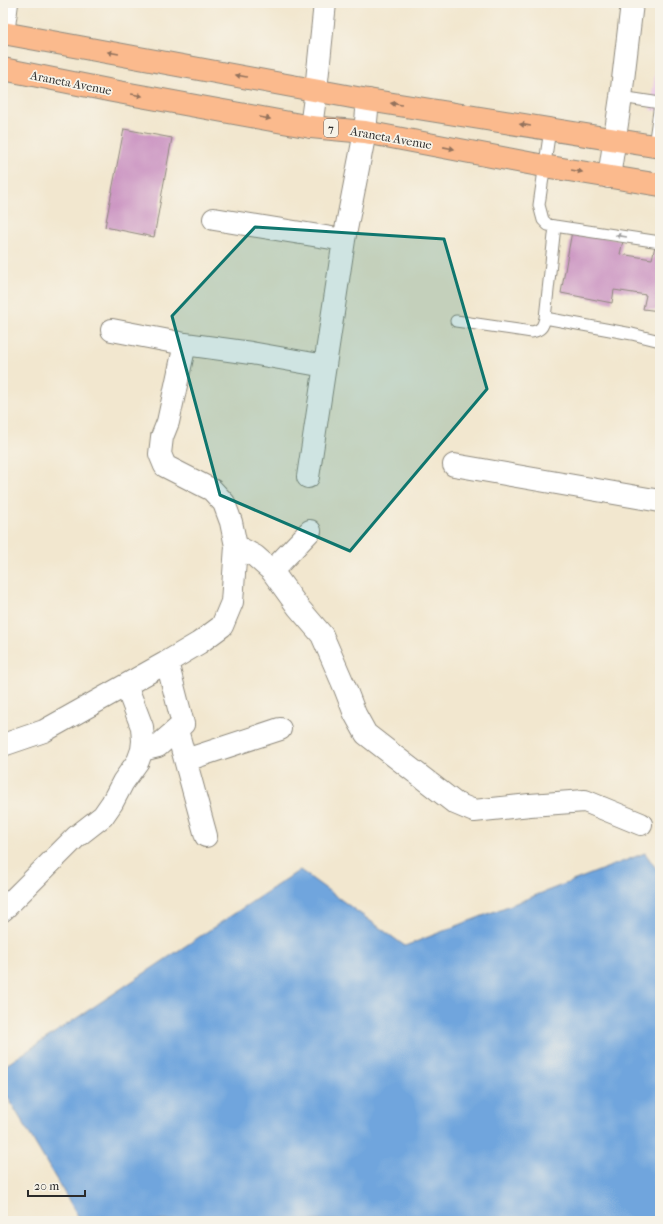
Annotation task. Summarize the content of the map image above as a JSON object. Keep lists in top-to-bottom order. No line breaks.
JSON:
{"streets":{"main road":["Araneta Avenue","7"]},"scale_bar":"20 m"}
